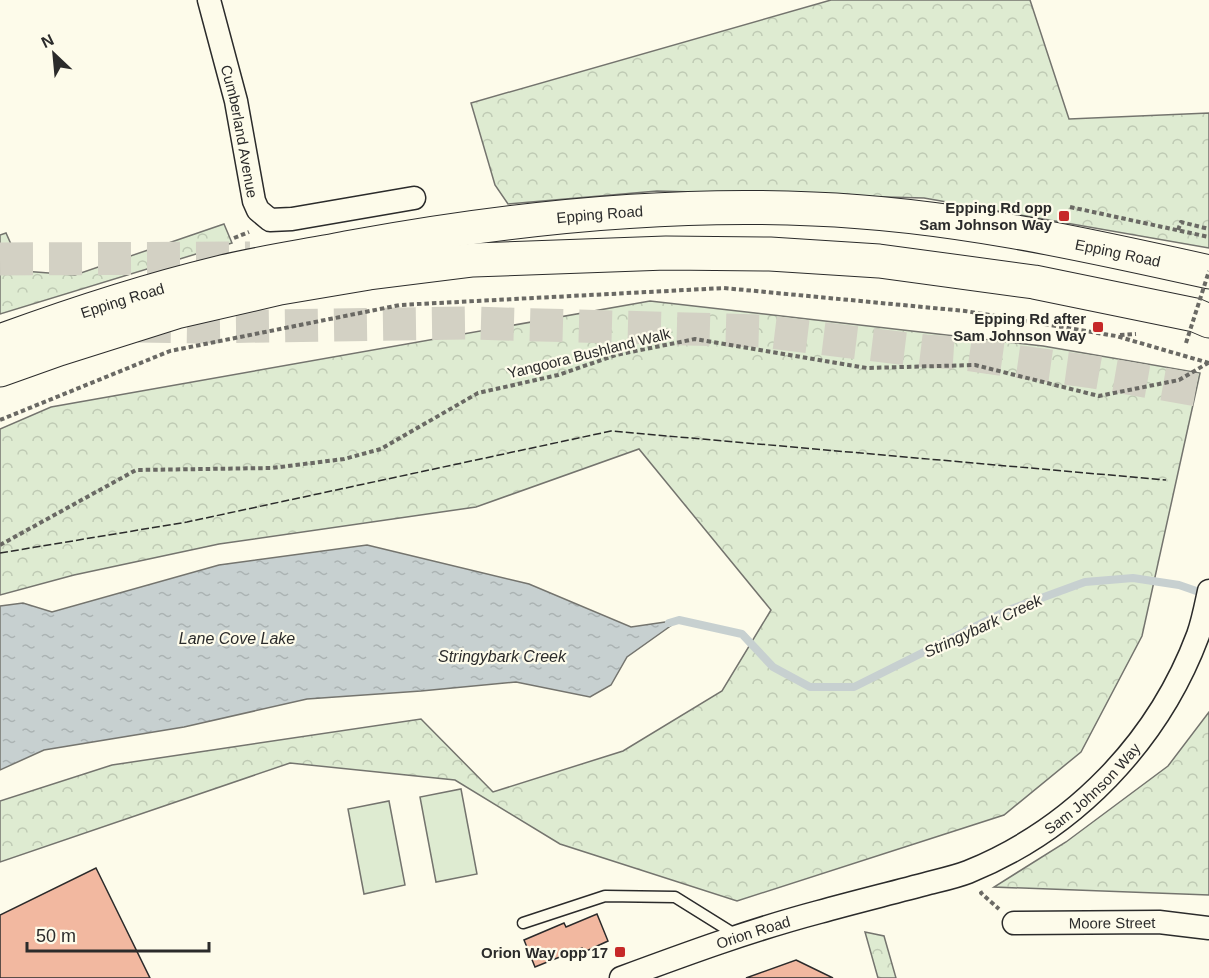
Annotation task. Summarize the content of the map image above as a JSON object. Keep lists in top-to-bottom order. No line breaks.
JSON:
{"streets":{"main road":["Epping Road"],"street":["Cumberland Avenue","Sam Johnson Way","Moore Street","Orion Road"],"path":["Yangoora Bushland Walk"]},"crossings":[["Sam Johnson Way","Orion Road"]],"water":["Stringybark Creek","Lane Cove Lake"],"places":{"transit":["Epping Rd opp Sam Johnson Way","Epping Rd after Sam Johnson Way","Orion Way opp 17"]},"scale_bar":"50 m","north":"top left"}
